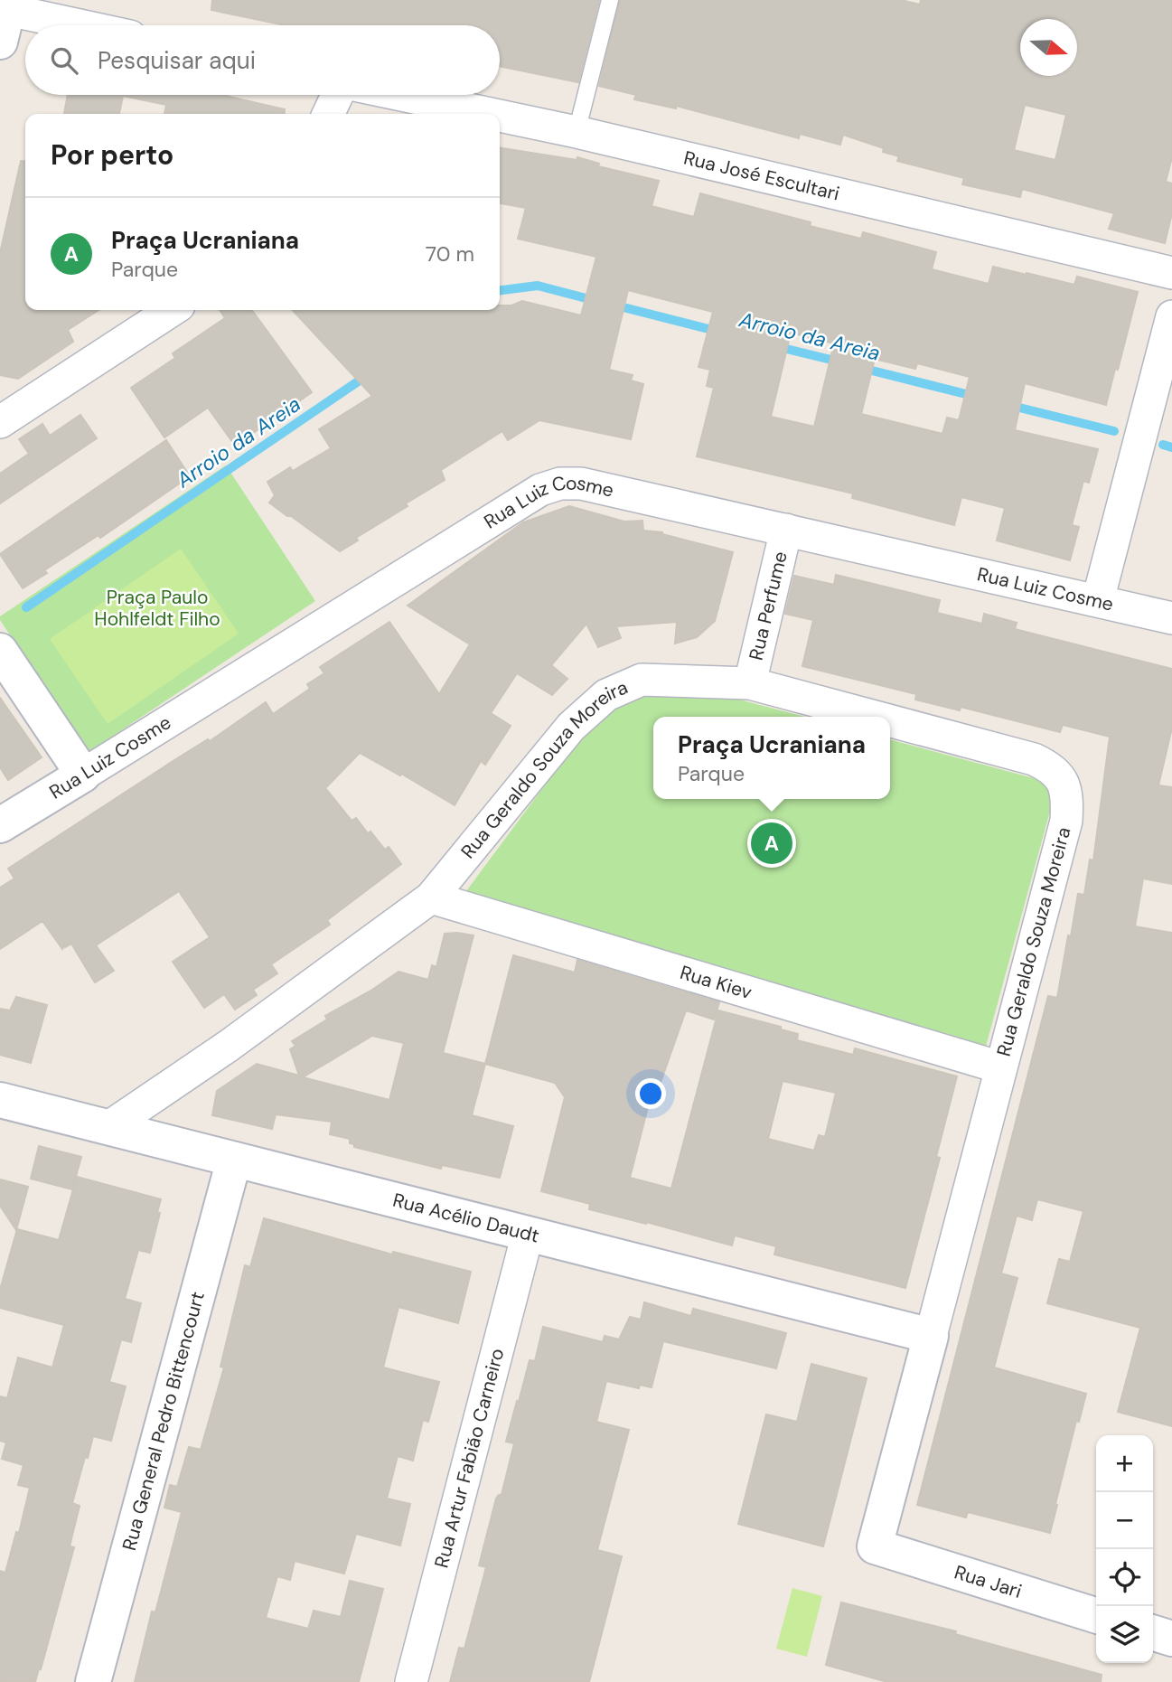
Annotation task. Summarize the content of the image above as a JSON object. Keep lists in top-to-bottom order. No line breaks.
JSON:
{"streets":{"street":["Rua José Escultari","Rua Luiz Cosme","Rua Perfume","Rua Geraldo Souza Moreira","Rua Kiev","Rua Acélio Daudt","Rua General Pedro Bittencourt","Rua Artur Fabião Carneiro","Rua Jari"]},"crossings":[["Rua Luiz Cosme","Rua Perfume"],["Rua Perfume","Rua Geraldo Souza Moreira"],["Rua Geraldo Souza Moreira","Rua Kiev"],["Rua Geraldo Souza Moreira","Rua Acélio Daudt"],["Rua Geraldo Souza Moreira","Rua Jari"],["Rua Acélio Daudt","Rua General Pedro Bittencourt"],["Rua Acélio Daudt","Rua Artur Fabião Carneiro"]],"water":["Arroio da Areia"],"parks":["Praça Paulo Hohlfeldt Filho"],"north":"right","page":{"search":"Pesquisar aqui","heading":"Por perto","list":[{"mark":"A","name":"Praça Ucraniana","note":"Parque","value":"70 m"}],"popup":["Praça Ucraniana","Parque"],"pins":"A","map_buttons":["+","−"]}}
